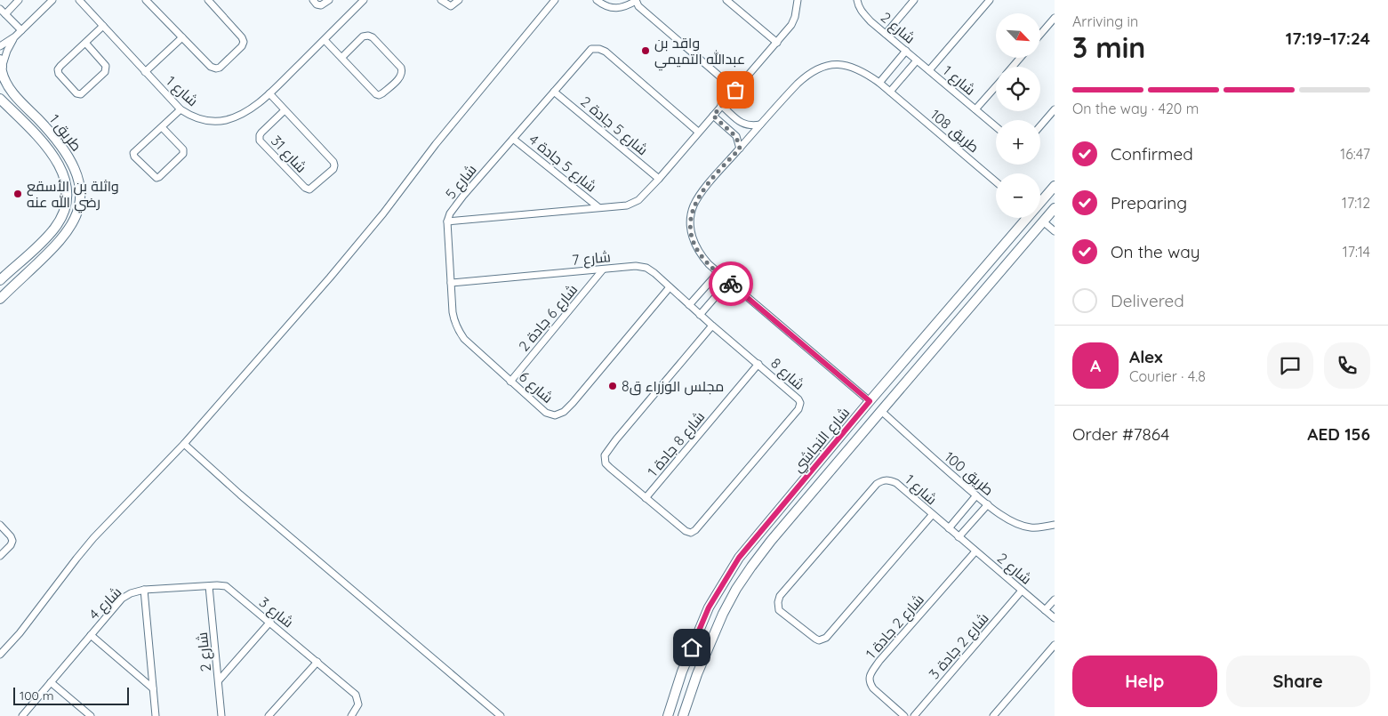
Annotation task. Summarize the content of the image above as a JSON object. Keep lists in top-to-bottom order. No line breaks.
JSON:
{"streets":{"main road":["طريق 1","شارع النجاشي"],"street":["شارع 2","شارع 1","شارع 5 جادة 2","طريق 108","شارع 31","شارع 5 جادة 4","شارع 5","شارع 7","شارع 6 جادة 2","شارع 8","شارع 6","شارع 8 جادة 1","طريق 100","شارع 4","شارع 3","شارع 2 جادة 1","شارع 2 جادة 3"]},"crossings":[["شارع 2","شارع 1"],["شارع 2","شارع 3"],["شارع 2","شارع 2 جادة 1"],["شارع 2","شارع 2 جادة 3"],["شارع 1","شارع 31"],["شارع 5 جادة 2","شارع 5"],["طريق 108","شارع النجاشي"],["شارع 5 جادة 4","شارع 5"],["شارع 5","شارع 6"],["شارع 7","شارع 6 جادة 2"],["شارع 7","شارع 8"],["شارع 7","شارع 6"],["شارع 6 جادة 2","شارع 6"],["شارع 8","شارع 8 جادة 1"],["شارع النجاشي","طريق 100"],["شارع 4","شارع 3"]],"places":["واقد بن عبدالله التميمي","واثلة بن الأسقع رضي الله عنه","مجلس الوزراء ق8"],"scale_bar":"100 m","north":"bottom right","page":{"heading":["3 min","Arriving in","17:19–17:24"],"panel":["Alex","Courier · 4.8","Order #7864","AED 156"],"map_buttons":["+","−"],"bar":"On the way · 420 m","list":[["Confirmed","16:47"],["Preparing","17:12"],["On the way","17:14"],"Delivered"],"round":"A","buttons":["Help","Share"],"scale":"100 m"}}
